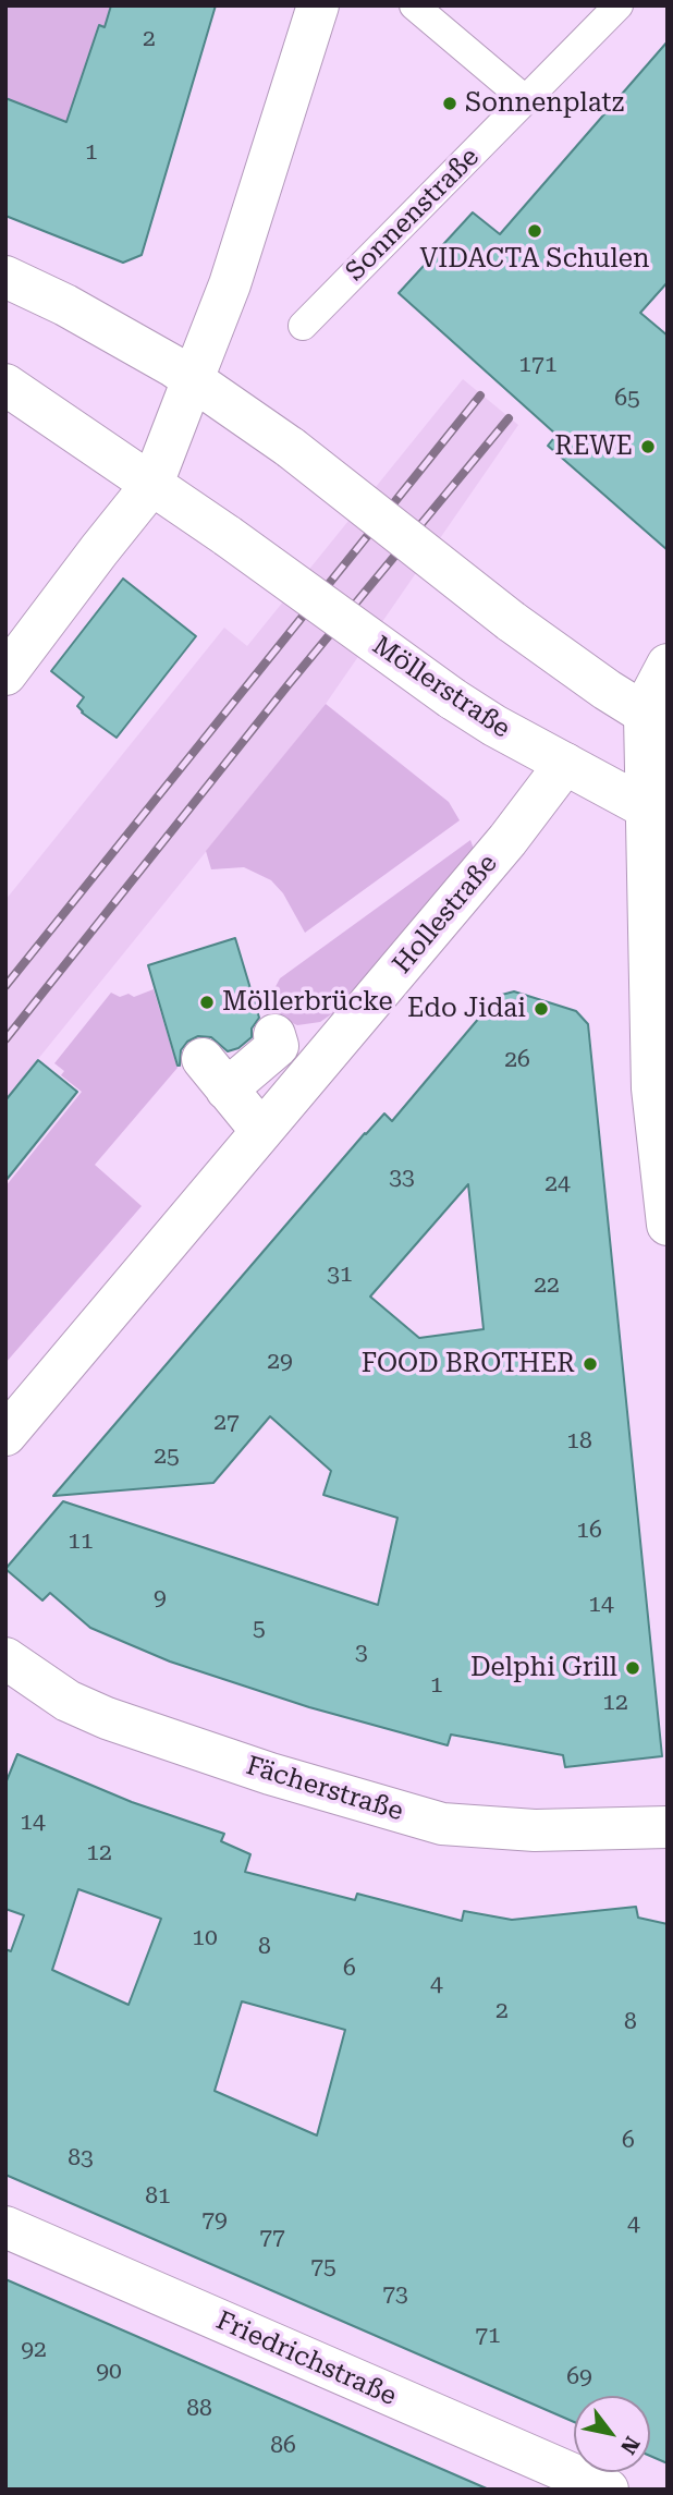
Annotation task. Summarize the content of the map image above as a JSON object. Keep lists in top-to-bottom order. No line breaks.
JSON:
{"streets":{"street":["Möllerstraße","Hollestraße","Fächerstraße","Friedrichstraße"],"lane":["Sonnenstraße"]},"crossings":[["Möllerstraße","Hollestraße"]],"places":["Sonnenplatz","VIDACTA Schulen","REWE","Möllerbrücke","Edo Jidai","FOOD BROTHER","Delphi Grill"],"house_numbers":["2","1","171","65","26","33","24","31","22","29","27","18","25","16","11","9","14","5","3","1","12","14","12","10","8","6","4","2","8","6","83","81","79","4","77","75","73","71","92","90","69","88","86"],"north":"bottom right"}
